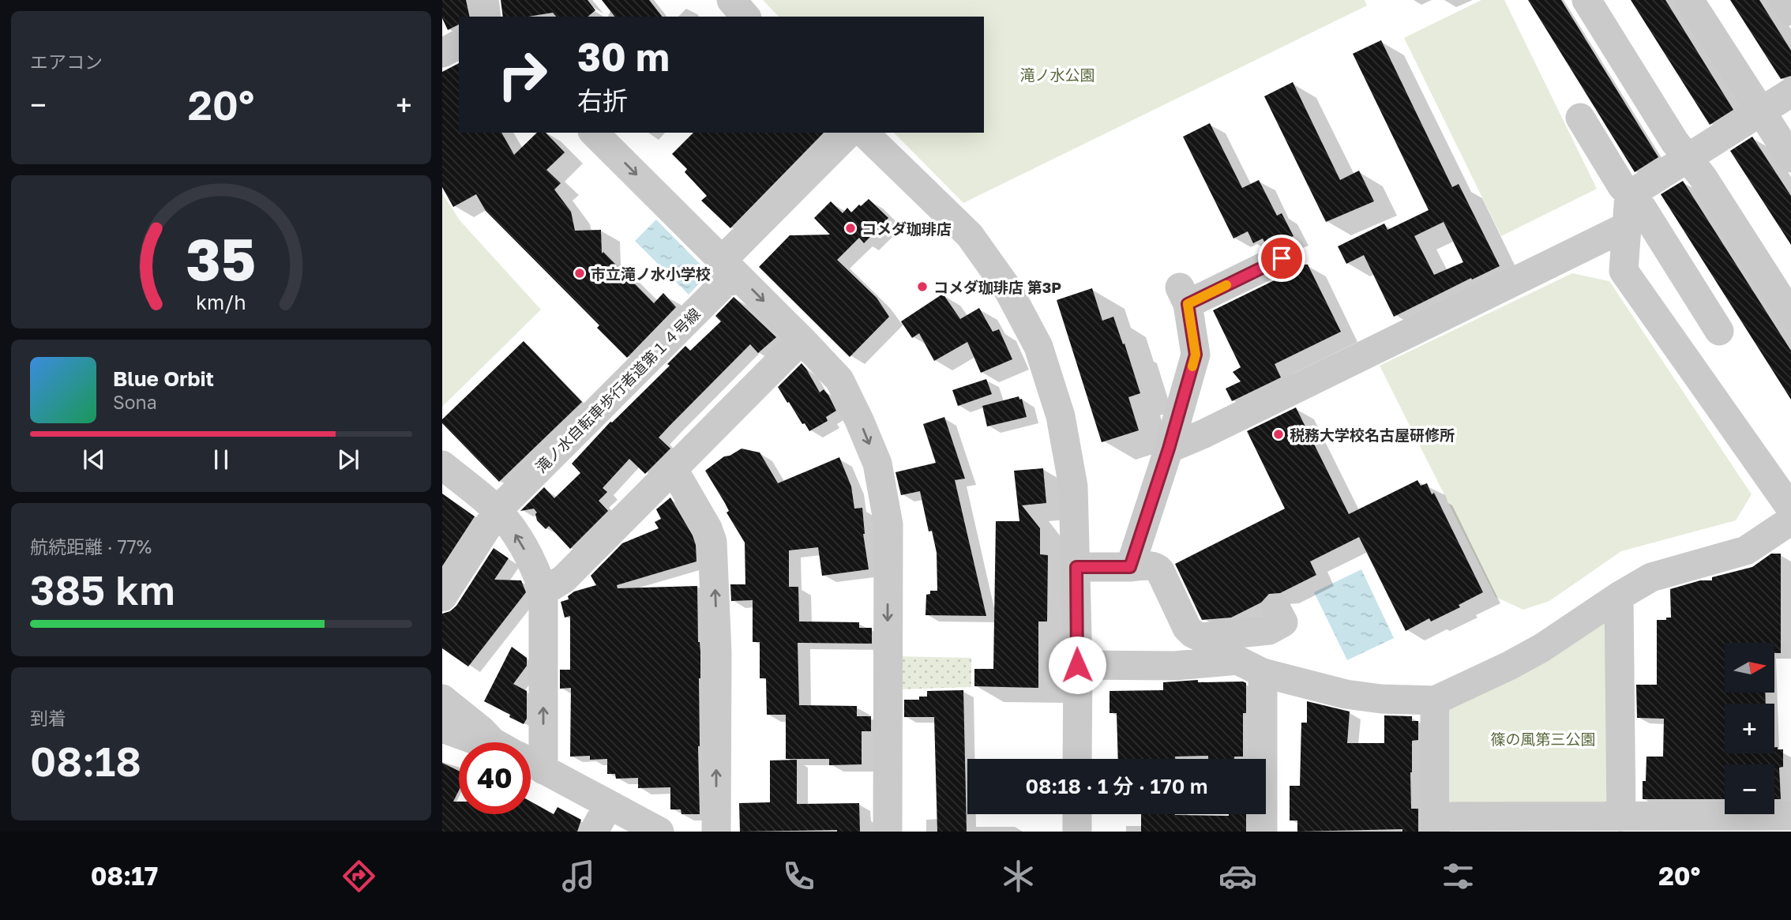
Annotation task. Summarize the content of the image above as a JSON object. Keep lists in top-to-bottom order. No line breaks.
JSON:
{"streets":{"street":["滝ノ水自転車歩行者道第１４号線"]},"parks":["滝ノ水公園","篠の風第三公園"],"places":["コメダ珈琲店","市立滝ノ水小学校","コメダ珈琲店 第3P","税務大学校名古屋研修所"],"north":"right","page":{"tile":["エアコン",["航続距離 · 77%","385 km"],["到着","08:18"]],"turn":["30 m","右折"],"heat":["−","20°","+"],"song":["Blue Orbit","Sona"],"map_buttons":["+","−"],"limit":"40","trip":"08:18 · 1 分 · 170 m","tabs":["08:17","20°"],"gauge":["35","km/h"]}}
